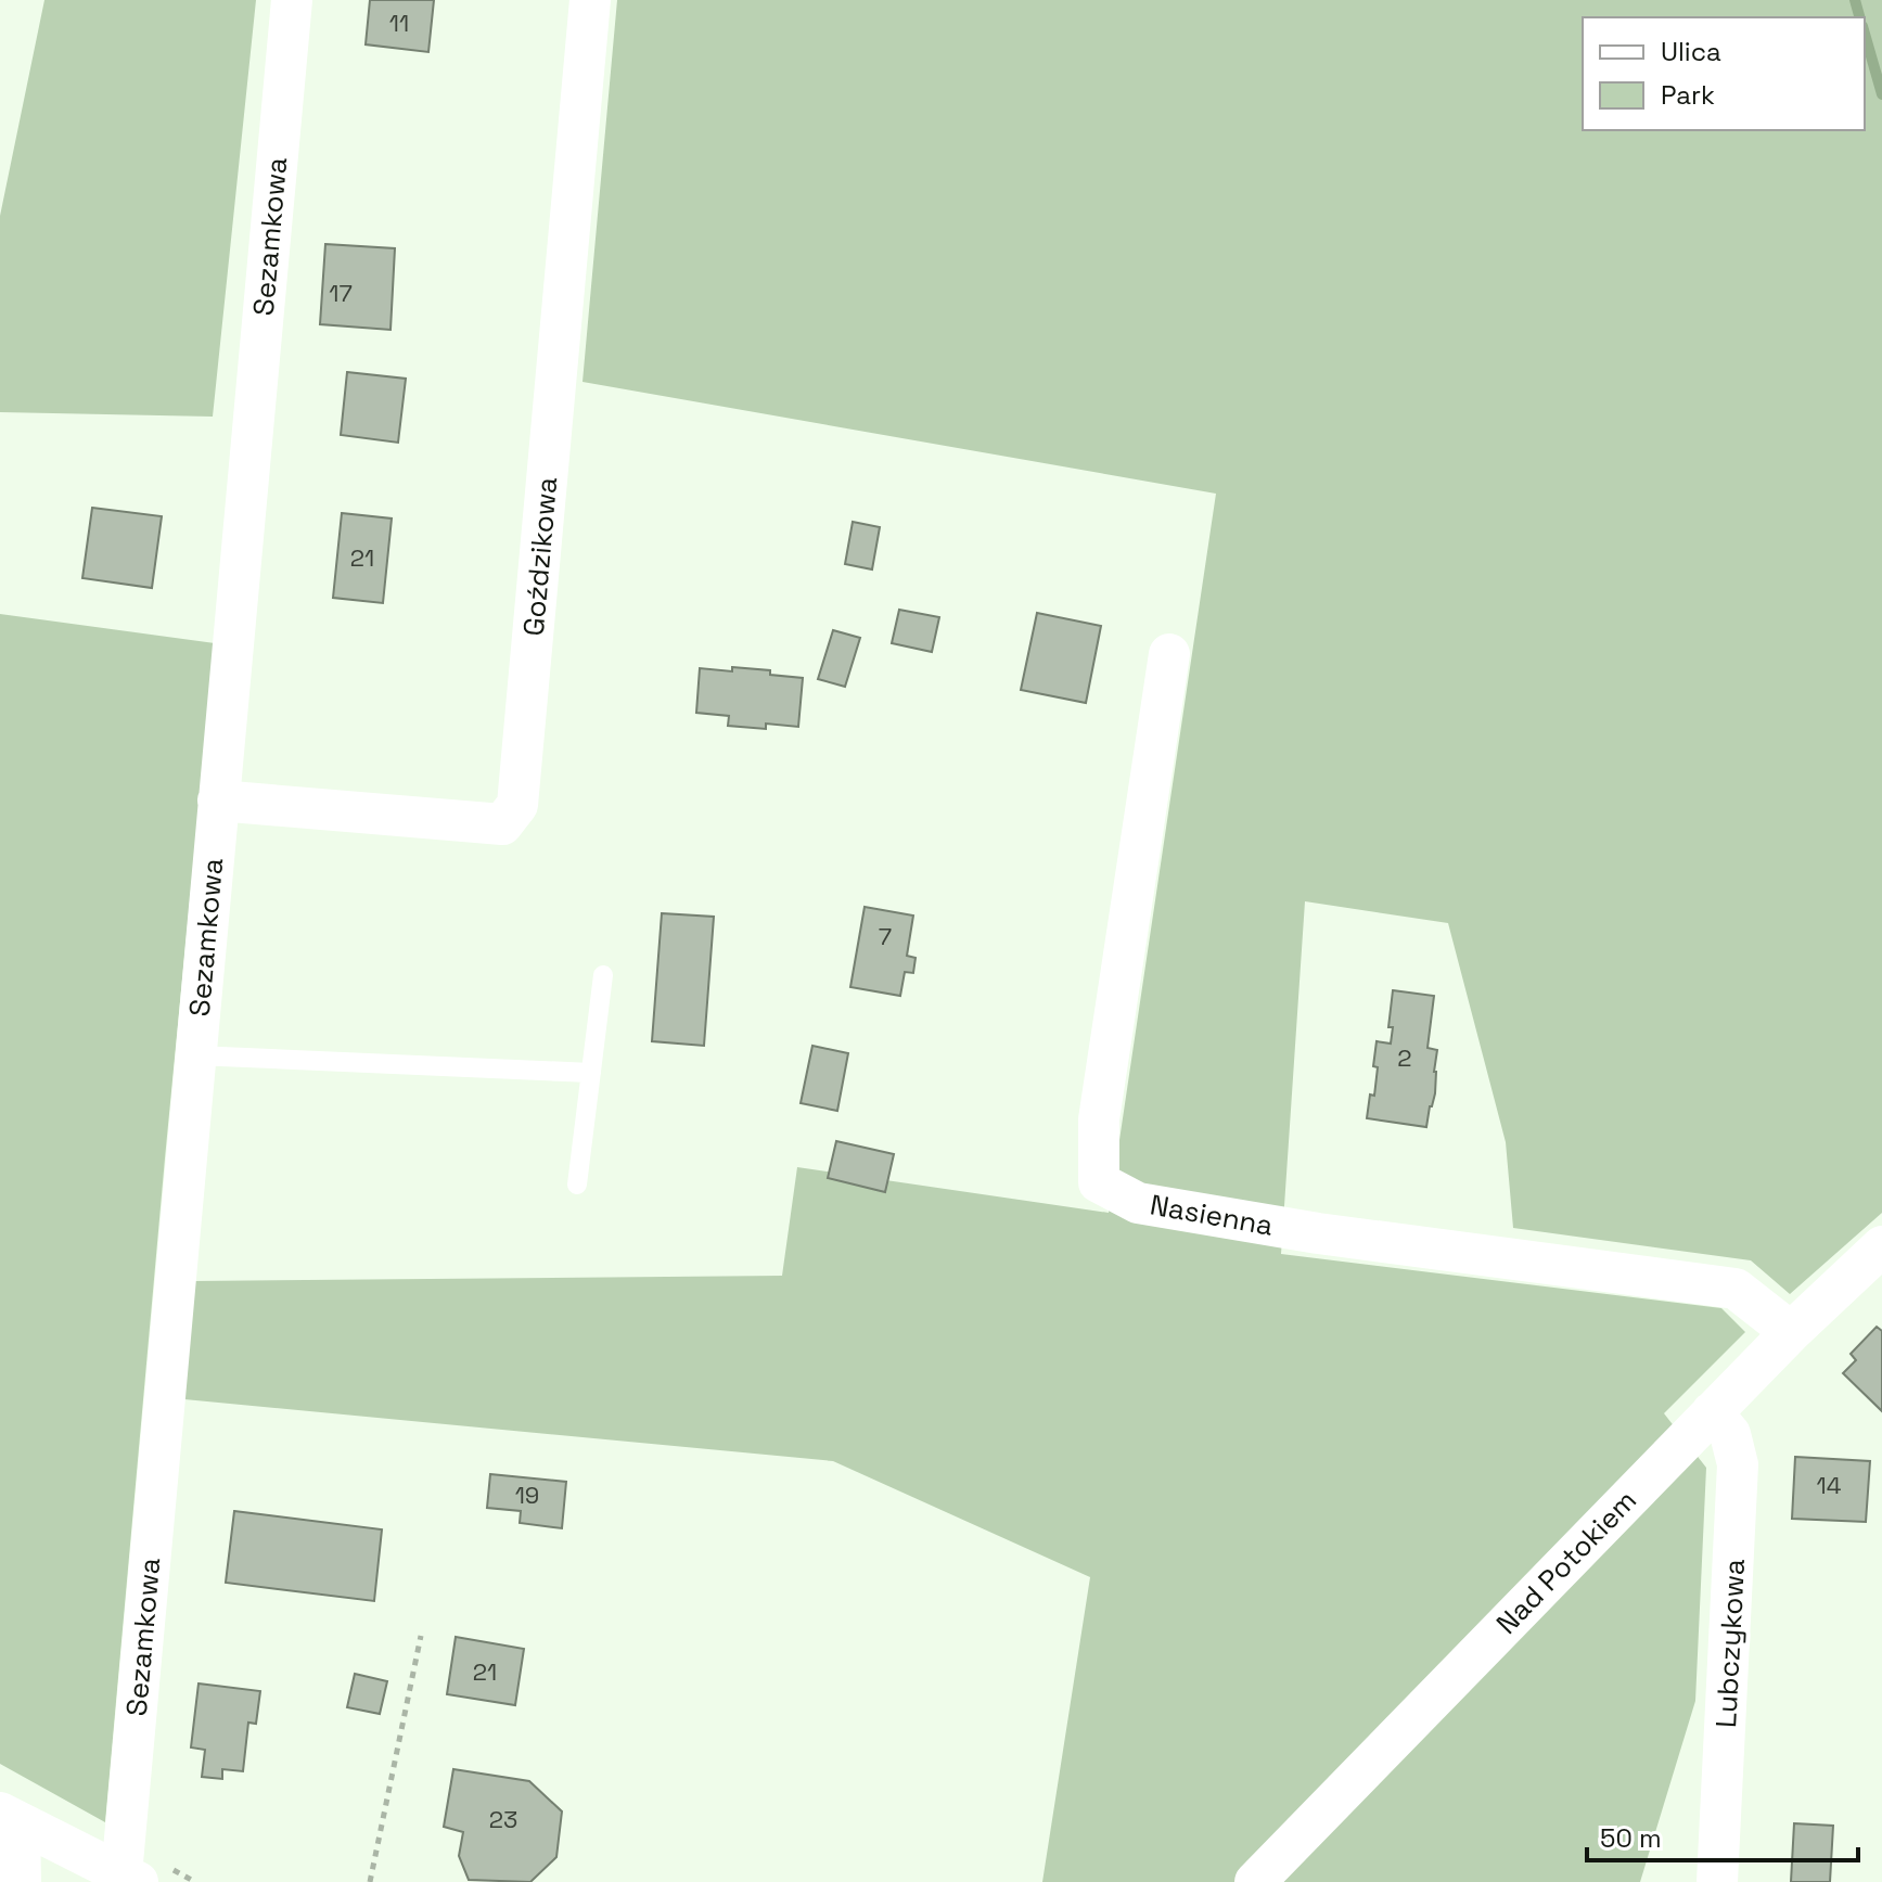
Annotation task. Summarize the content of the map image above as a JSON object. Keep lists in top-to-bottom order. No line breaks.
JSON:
{"streets":{"street":["Sezamkowa","Goździkowa","Nasienna","Nad Potokiem","Lubczykowa"]},"crossings":[["Sezamkowa","Goździkowa"],["Nasienna","Nad Potokiem"],["Nad Potokiem","Lubczykowa"]],"house_numbers":["11","17","21","7","2","14","19","21","23"],"legend":["Ulica","Park"],"scale_bar":"50 m"}
